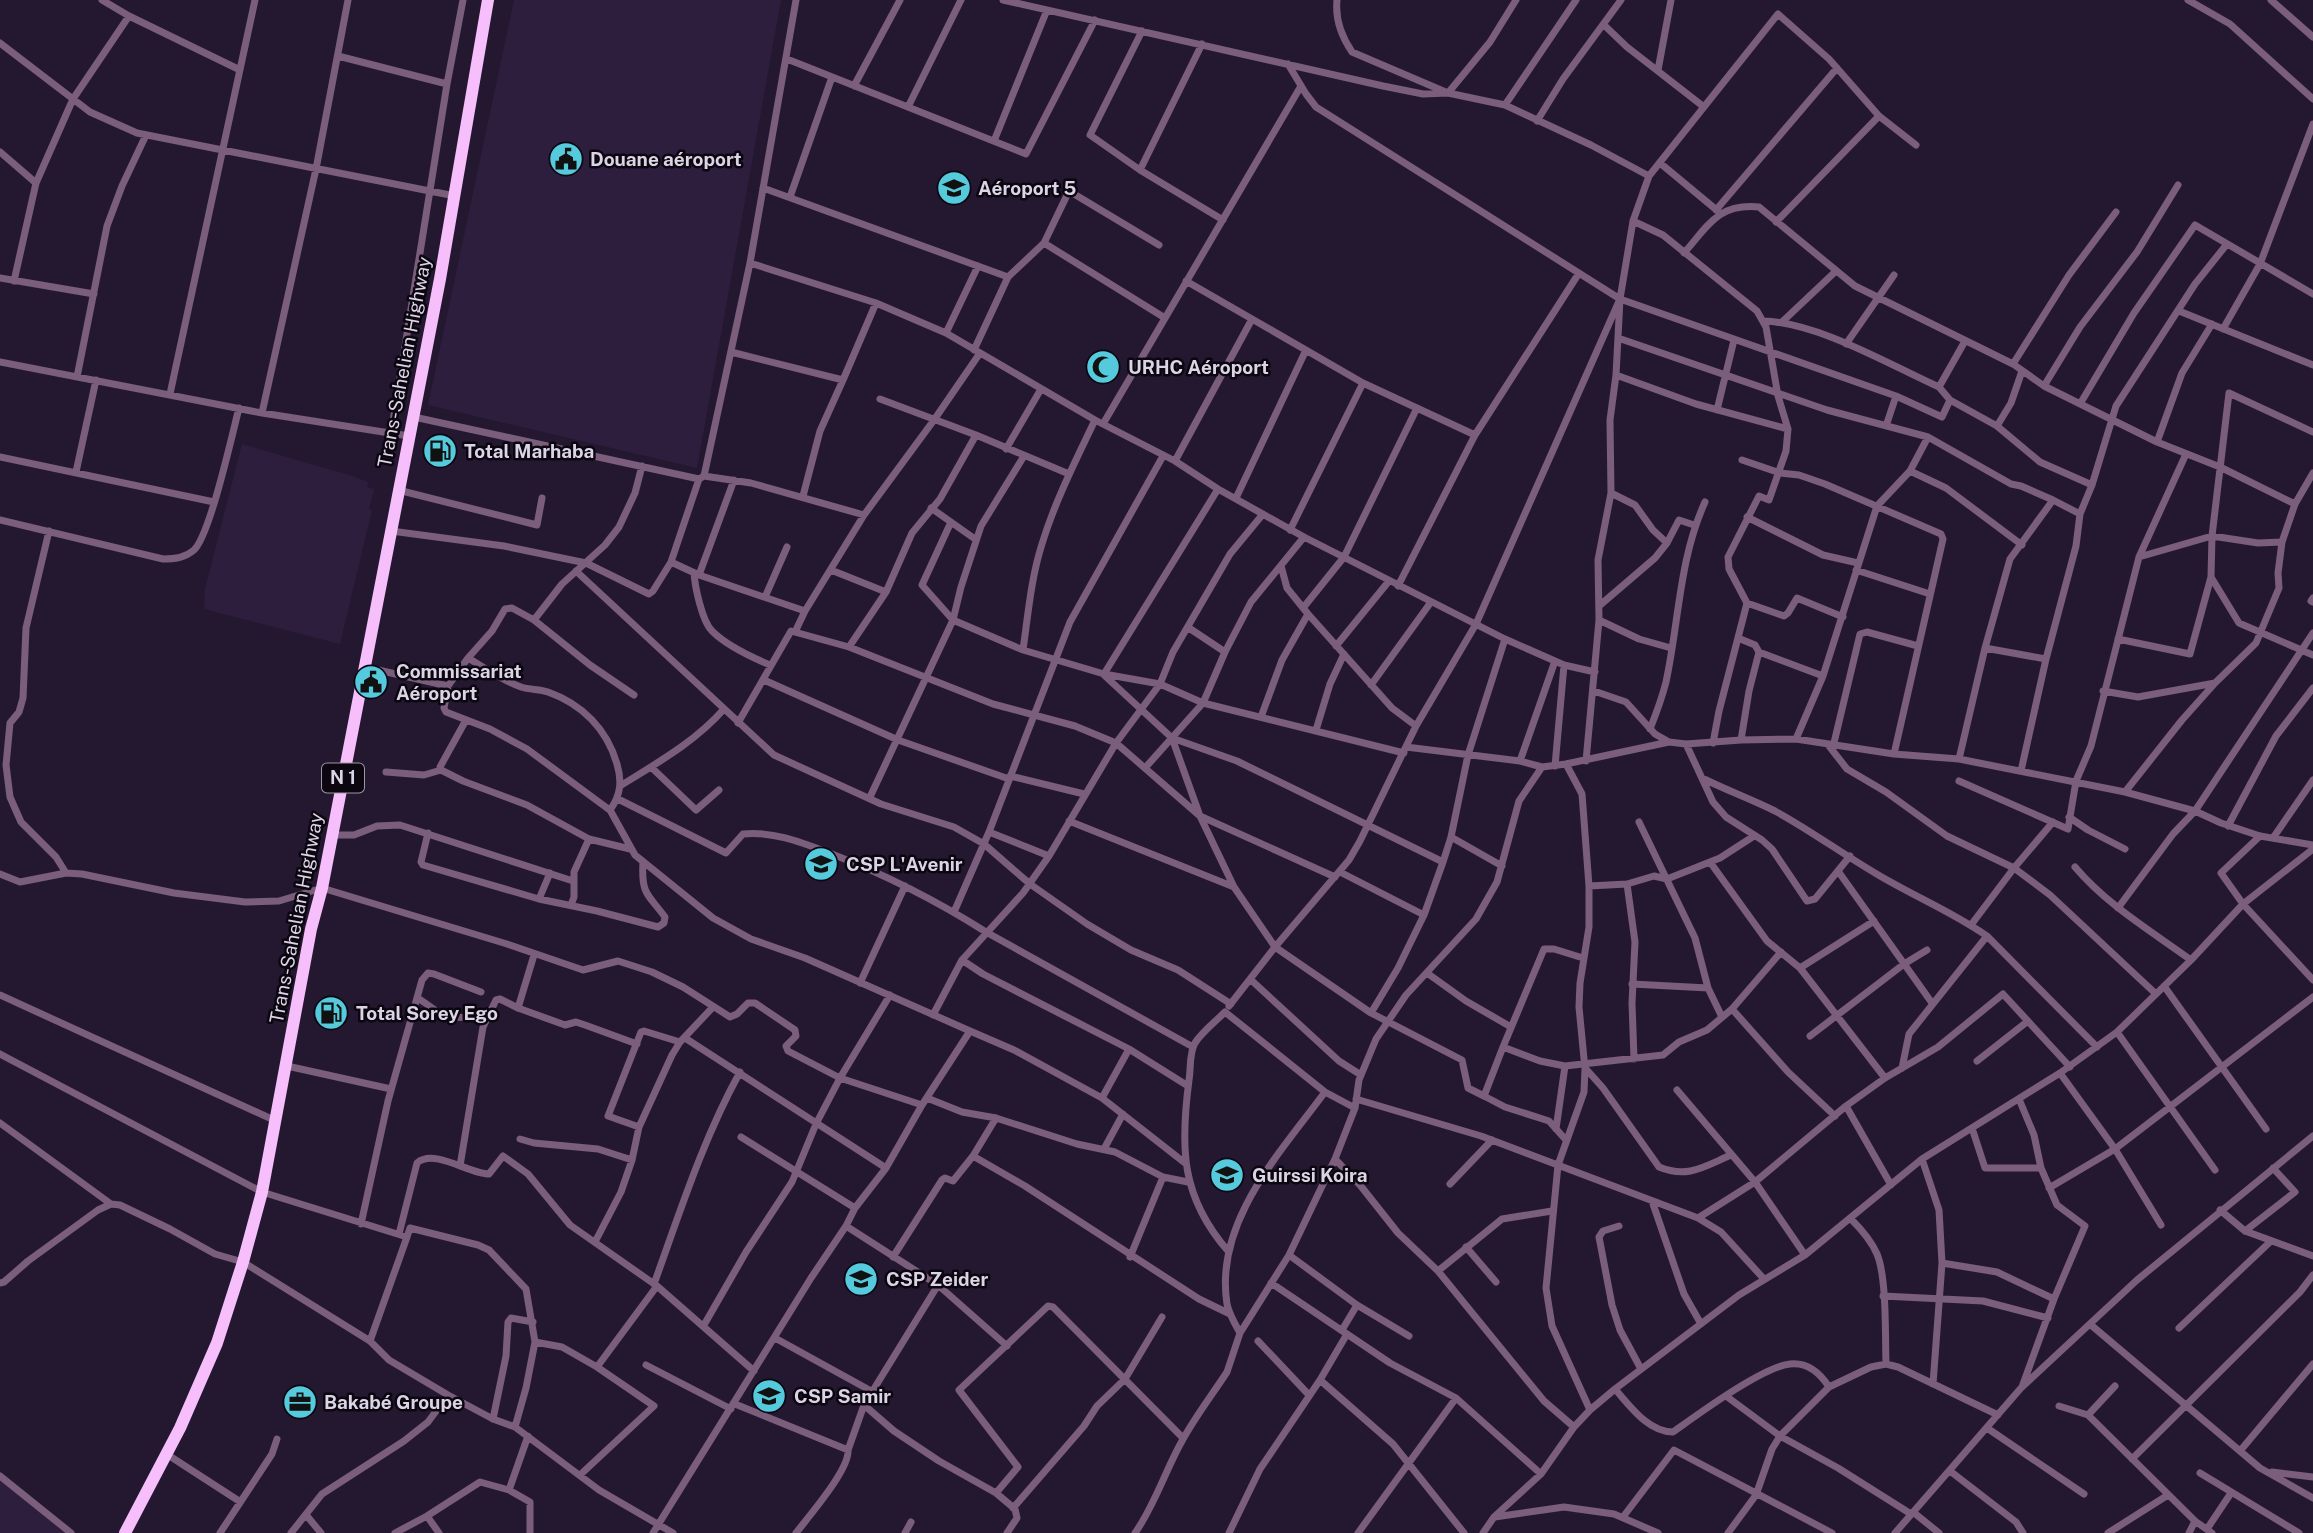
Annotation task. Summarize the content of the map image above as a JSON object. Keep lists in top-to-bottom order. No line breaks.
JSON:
{"streets":{"highway":["Trans-Sahelian Highway","N 1"]},"places":{"public building":["Douane aéroport","Commissariat Aéroport"],"school or university":["Aéroport 5","CSP L'Avenir","Guirssi Koira","CSP Zeider","CSP Samir"],"mosque":["URHC Aéroport"],"fuel station":["Total Marhaba","Total Sorey Ego"],"office":["Bakabé Groupe"]}}
